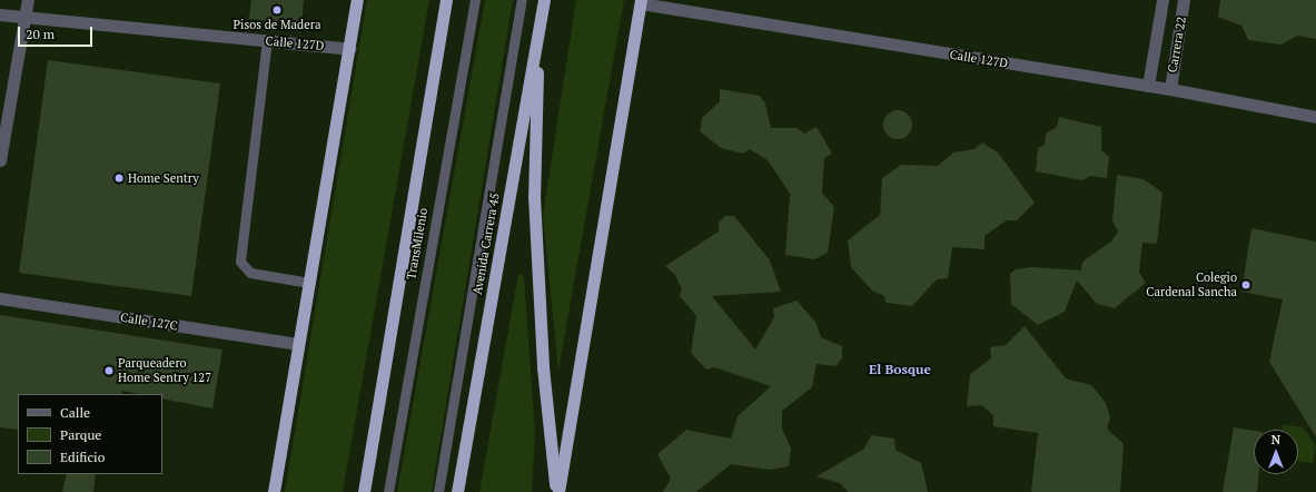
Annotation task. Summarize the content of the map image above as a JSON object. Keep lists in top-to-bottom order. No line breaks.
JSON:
{"streets":{"highway":["Avenida Carrera 45"],"street":["Calle 127D","Carrera 22","Calle 127C"],"lane":["TransMilenio"]},"crossings":[["Calle 127D","Carrera 22"]],"districts":["El Bosque"],"places":["Pisos de Madera","Home Sentry","Colegio Cardenal Sancha","Parqueadero Home Sentry 127"],"legend":["Calle","Parque","Edificio"],"scale_bar":"20 m","north":"top"}
